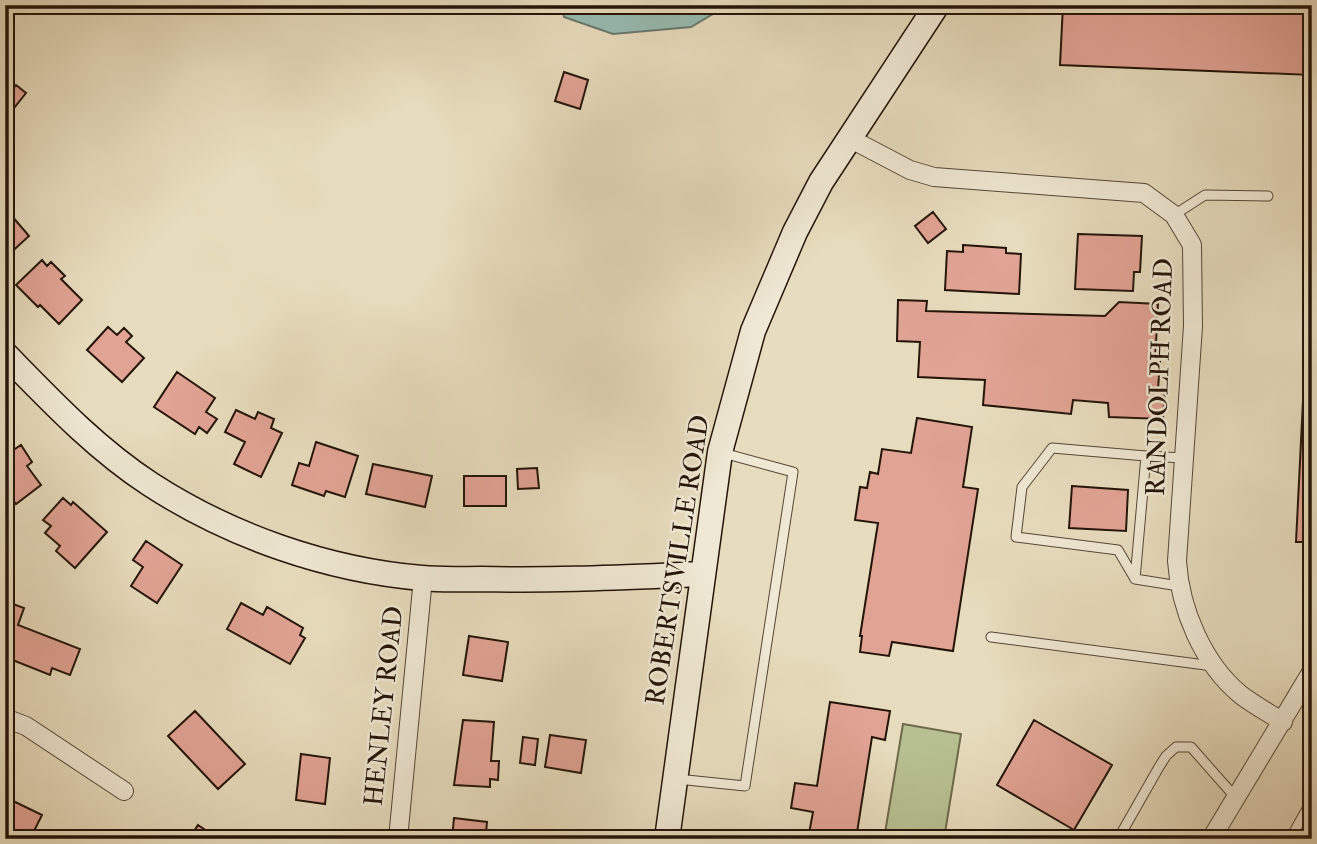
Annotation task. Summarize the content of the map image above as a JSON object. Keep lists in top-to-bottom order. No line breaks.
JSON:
{"streets":{"street":["RANDOLPH ROAD","ROBERTSVILLE ROAD","HENLEY ROAD"]},"crossings":[["RANDOLPH ROAD","ROBERTSVILLE ROAD"]]}
